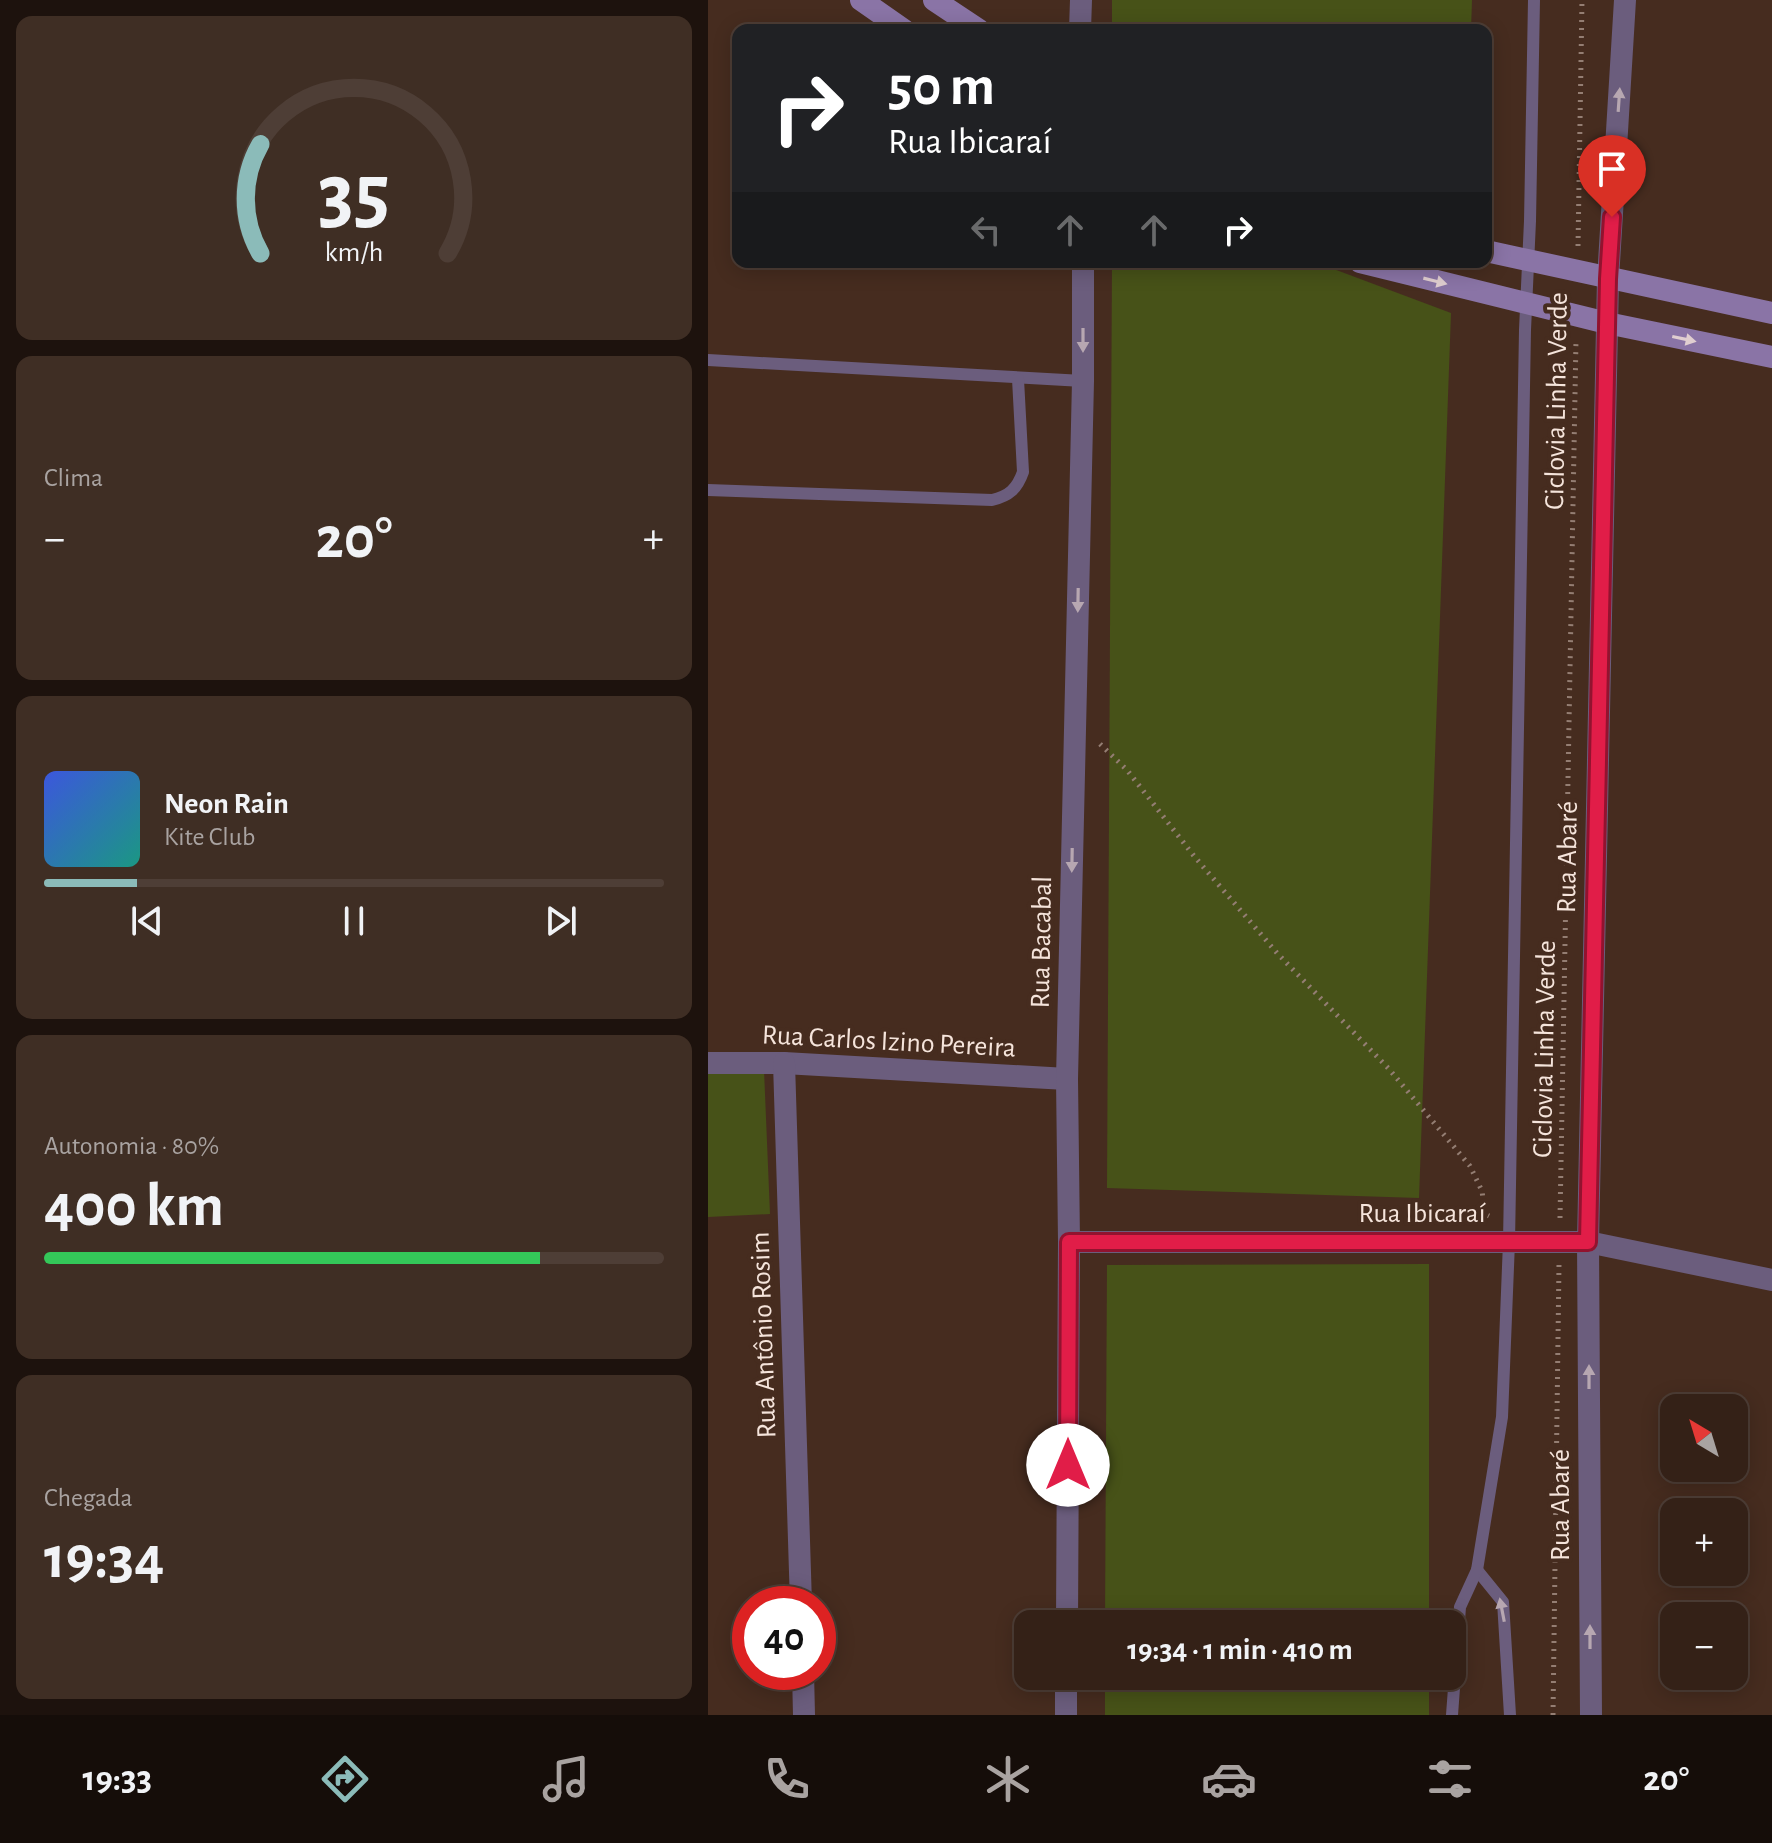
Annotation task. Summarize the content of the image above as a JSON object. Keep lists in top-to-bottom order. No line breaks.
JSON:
{"streets":{"street":["Rua Abaré","Rua Bacabal","Rua Carlos Izino Pereira","Rua Ibicaraí","Rua Antônio Rosim"],"path":["Ciclovia Linha Verde"]},"crossings":[["Ciclovia Linha Verde","Rua Ibicaraí"],["Rua Abaré","Rua Ibicaraí"],["Rua Bacabal","Rua Carlos Izino Pereira"],["Rua Bacabal","Rua Ibicaraí"],["Rua Carlos Izino Pereira","Rua Antônio Rosim"]],"one_way":["Rua Abaré","Rua Bacabal"],"north":"top left","page":{"turn":["50 m","Rua Ibicaraí"],"tile":["Clima",["Autonomia · 80%","400 km"],["Chegada","19:34"]],"heat":["−","20°","+"],"song":["Neon Rain","Kite Club"],"map_buttons":["+","−"],"limit":"40","trip":"19:34 · 1 min · 410 m","tabs":["19:33","20°"],"gauge":["35","km/h"]}}
